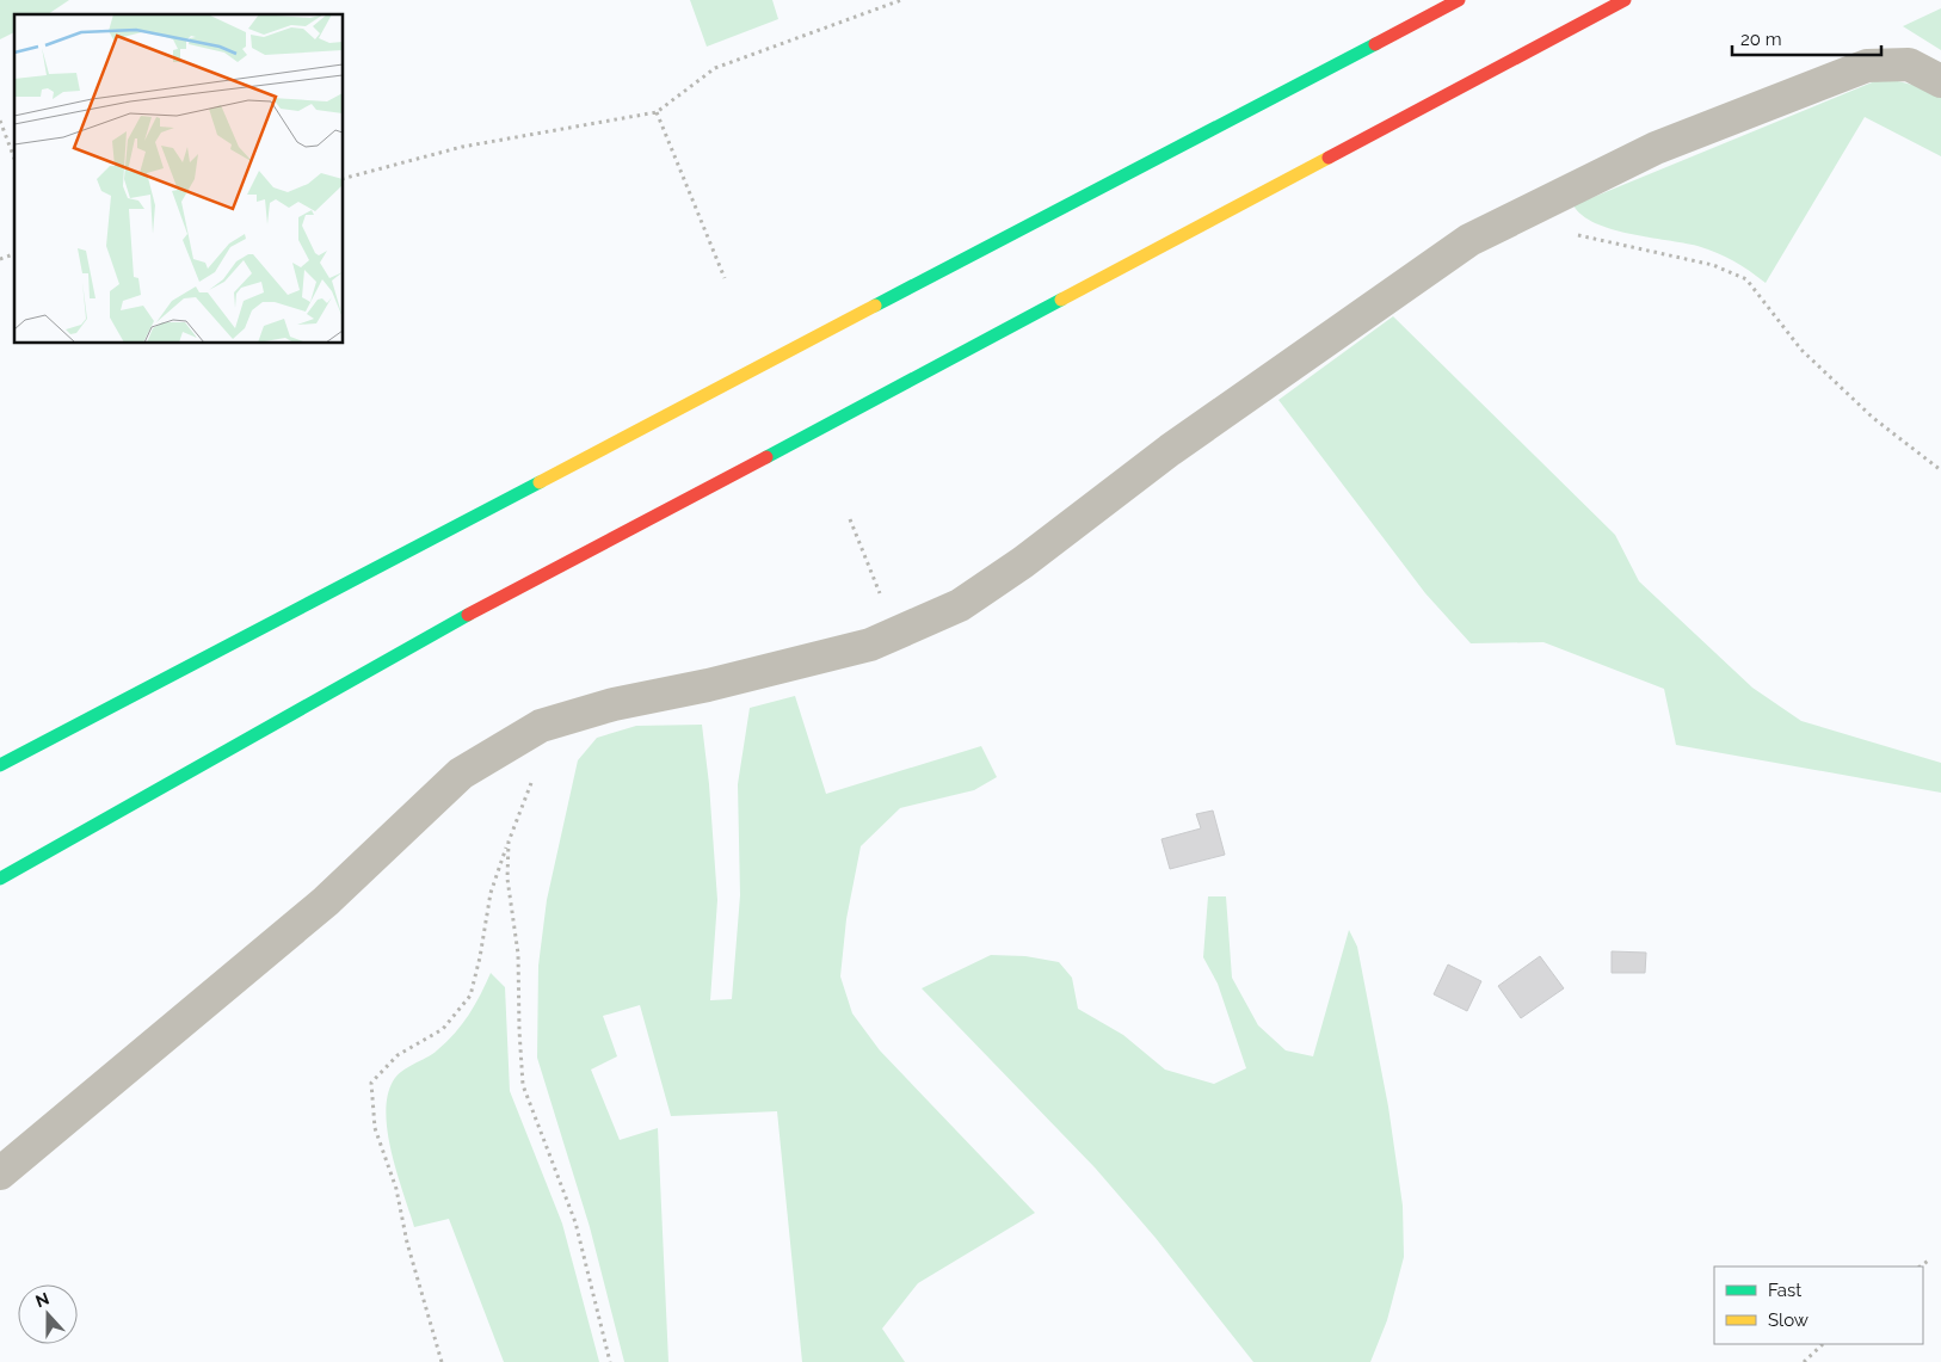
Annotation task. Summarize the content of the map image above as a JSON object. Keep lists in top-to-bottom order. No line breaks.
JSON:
{"legend":["Fast","Slow"],"scale_bar":"20 m","north":"top"}
